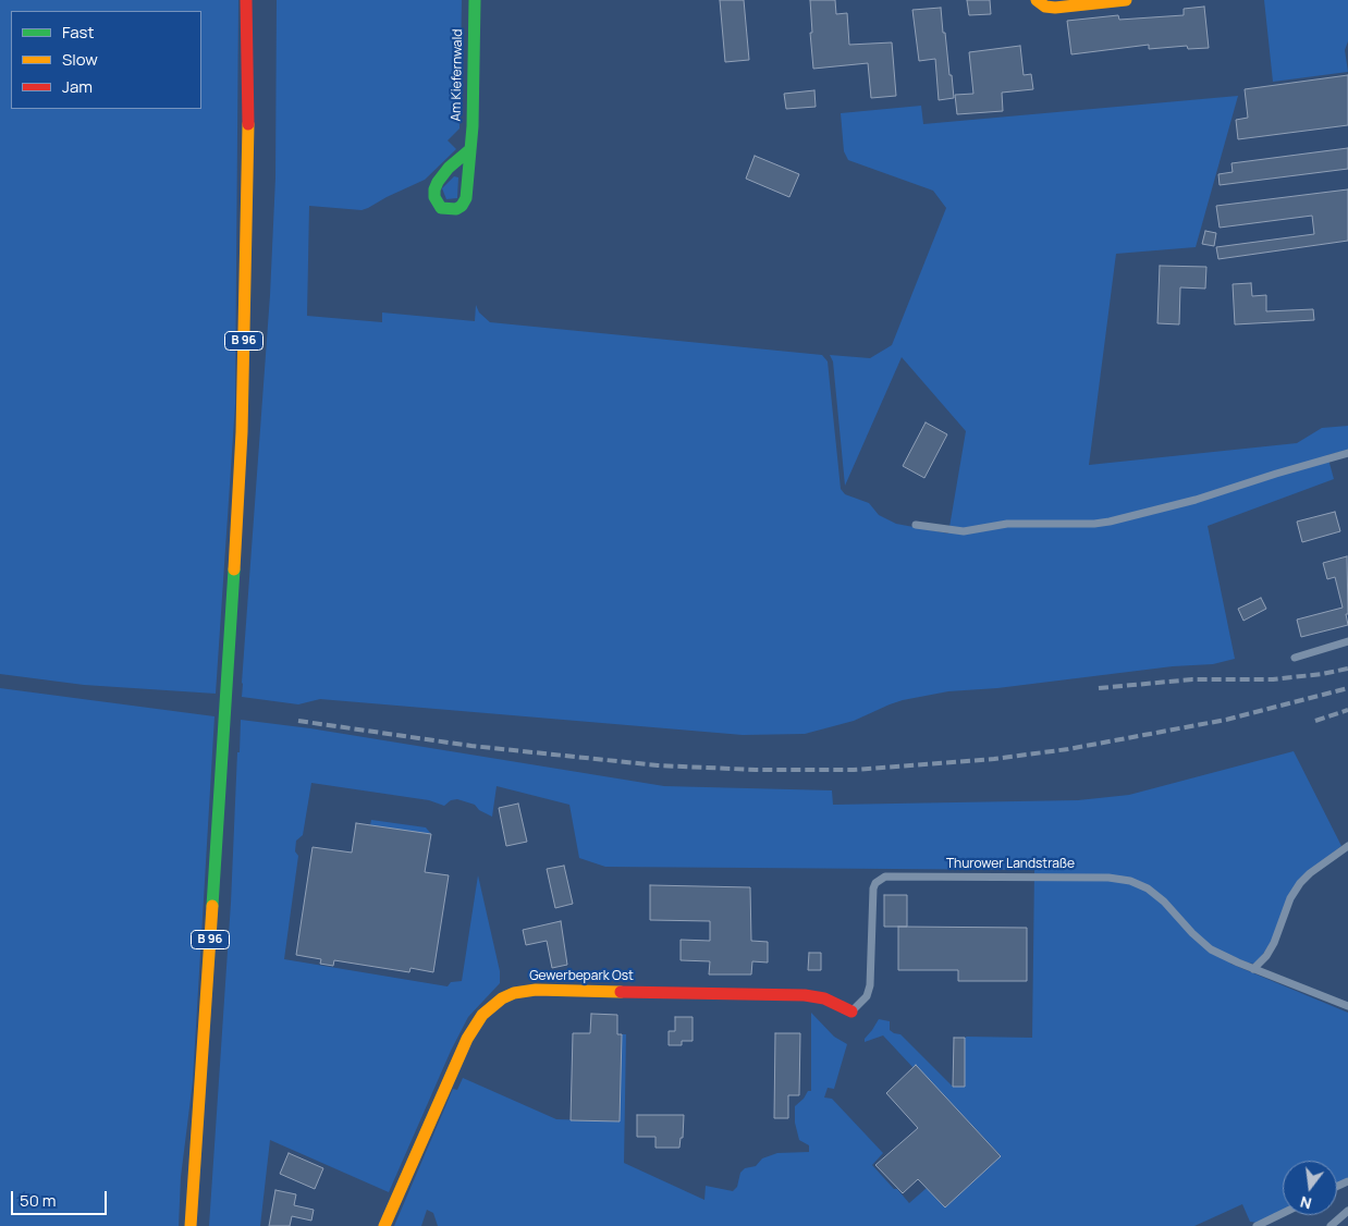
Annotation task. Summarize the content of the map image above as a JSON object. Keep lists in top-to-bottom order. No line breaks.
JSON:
{"streets":{"main road":["Am Kiefernwald","B 96","Gewerbepark Ost"],"lane":["Thurower Landstraße"]},"crossings":[["Thurower Landstraße","Gewerbepark Ost"]],"legend":["Fast","Slow","Jam"],"scale_bar":"50 m","north":"bottom"}
